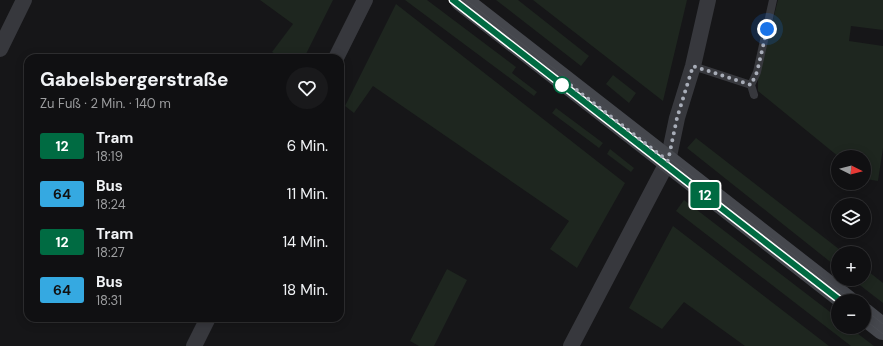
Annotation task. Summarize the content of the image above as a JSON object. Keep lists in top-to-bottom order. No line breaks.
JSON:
{"lines":["tram line 12"],"north":"right","page":{"on_map":"12","heading":["Gabelsbergerstraße","Zu Fuß · 2 Min. · 140 m"],"list":[{"mark":"12","name":"Tram","note":"18:19","value":"6 Min."},{"mark":"64","name":"Bus","note":"18:24","value":"11 Min."},{"mark":"12","name":"Tram","note":"18:27","value":"14 Min."},{"mark":"64","name":"Bus","note":"18:31","value":"18 Min."}],"map_buttons":["+","−"]}}
